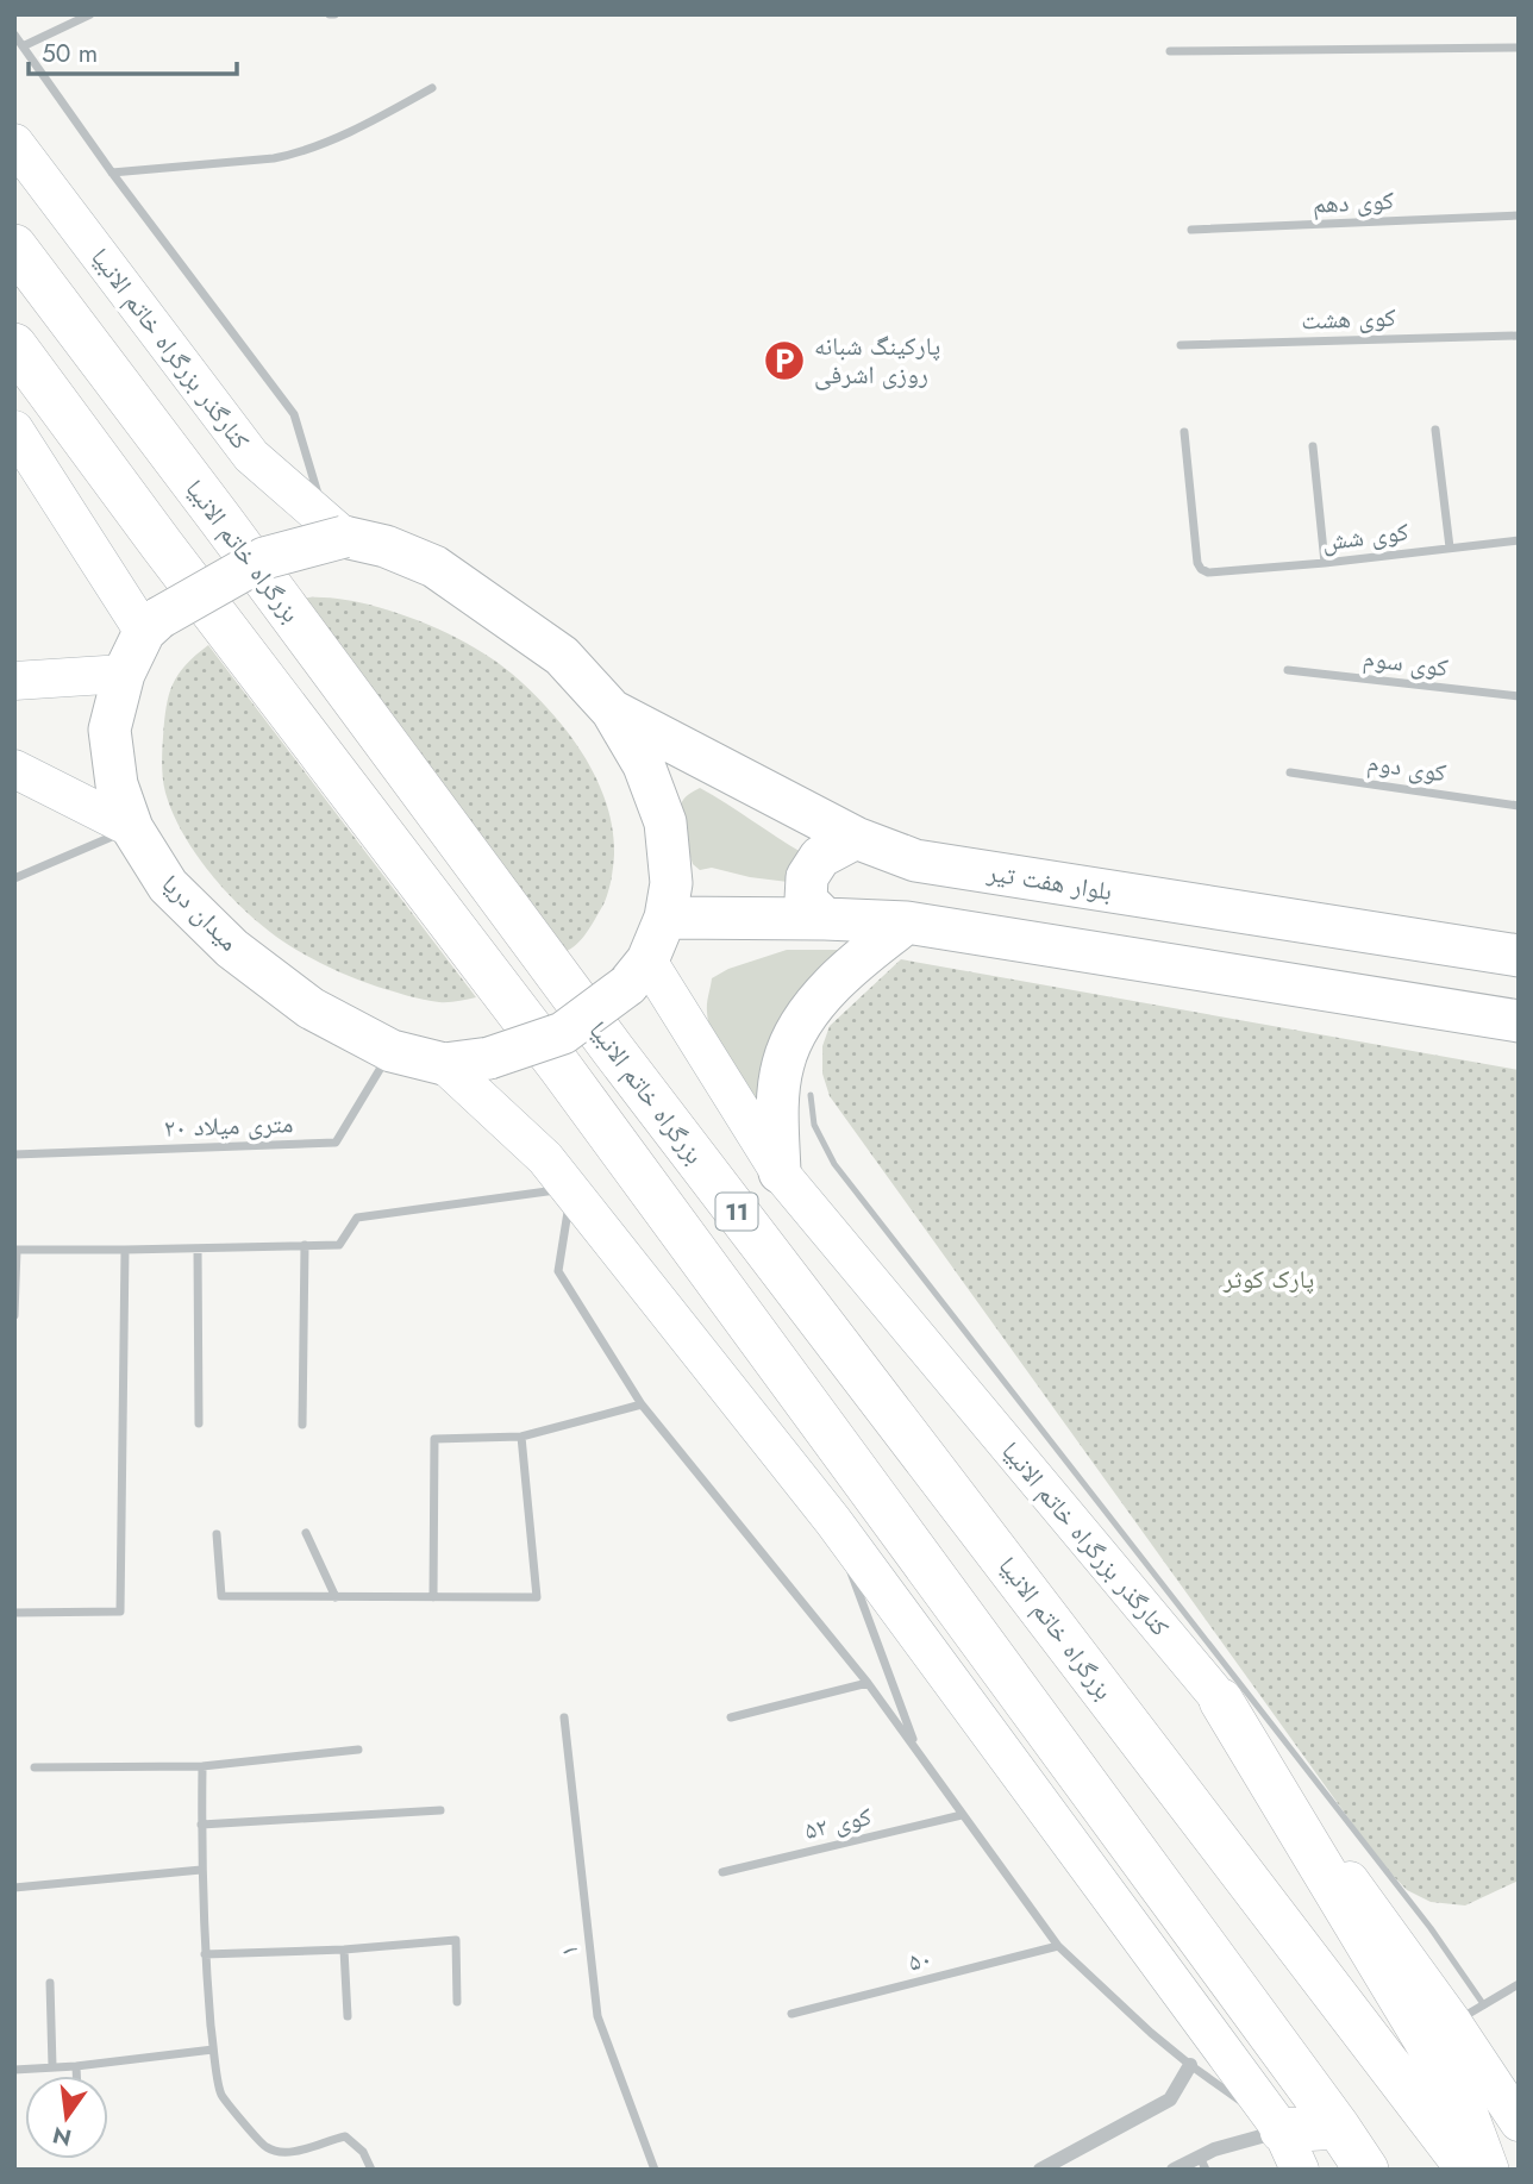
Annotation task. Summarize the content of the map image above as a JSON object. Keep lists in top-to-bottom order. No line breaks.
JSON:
{"streets":{"highway":["بزرگراه خاتم الانبیا","11"],"main road":["کنارگذر بزرگراه خاتم الانبیا","بلوار هفت تیر","میدان دریا"],"street":["کوی دهم","کوی هشت","کوی شش","کوی سوم","کوی دوم","۲۰ متری میلاد","کوی ۵۲","۱","۵۰"]},"crossings":[["کنارگذر بزرگراه خاتم الانبیا","میدان دریا"],["میدان دریا","۲۰ متری میلاد"]],"parks":["پارک کوثر"],"places":{"parking":["پارکینگ شبانه روزی اشرفی"]},"scale_bar":"50 m","north":"bottom"}
